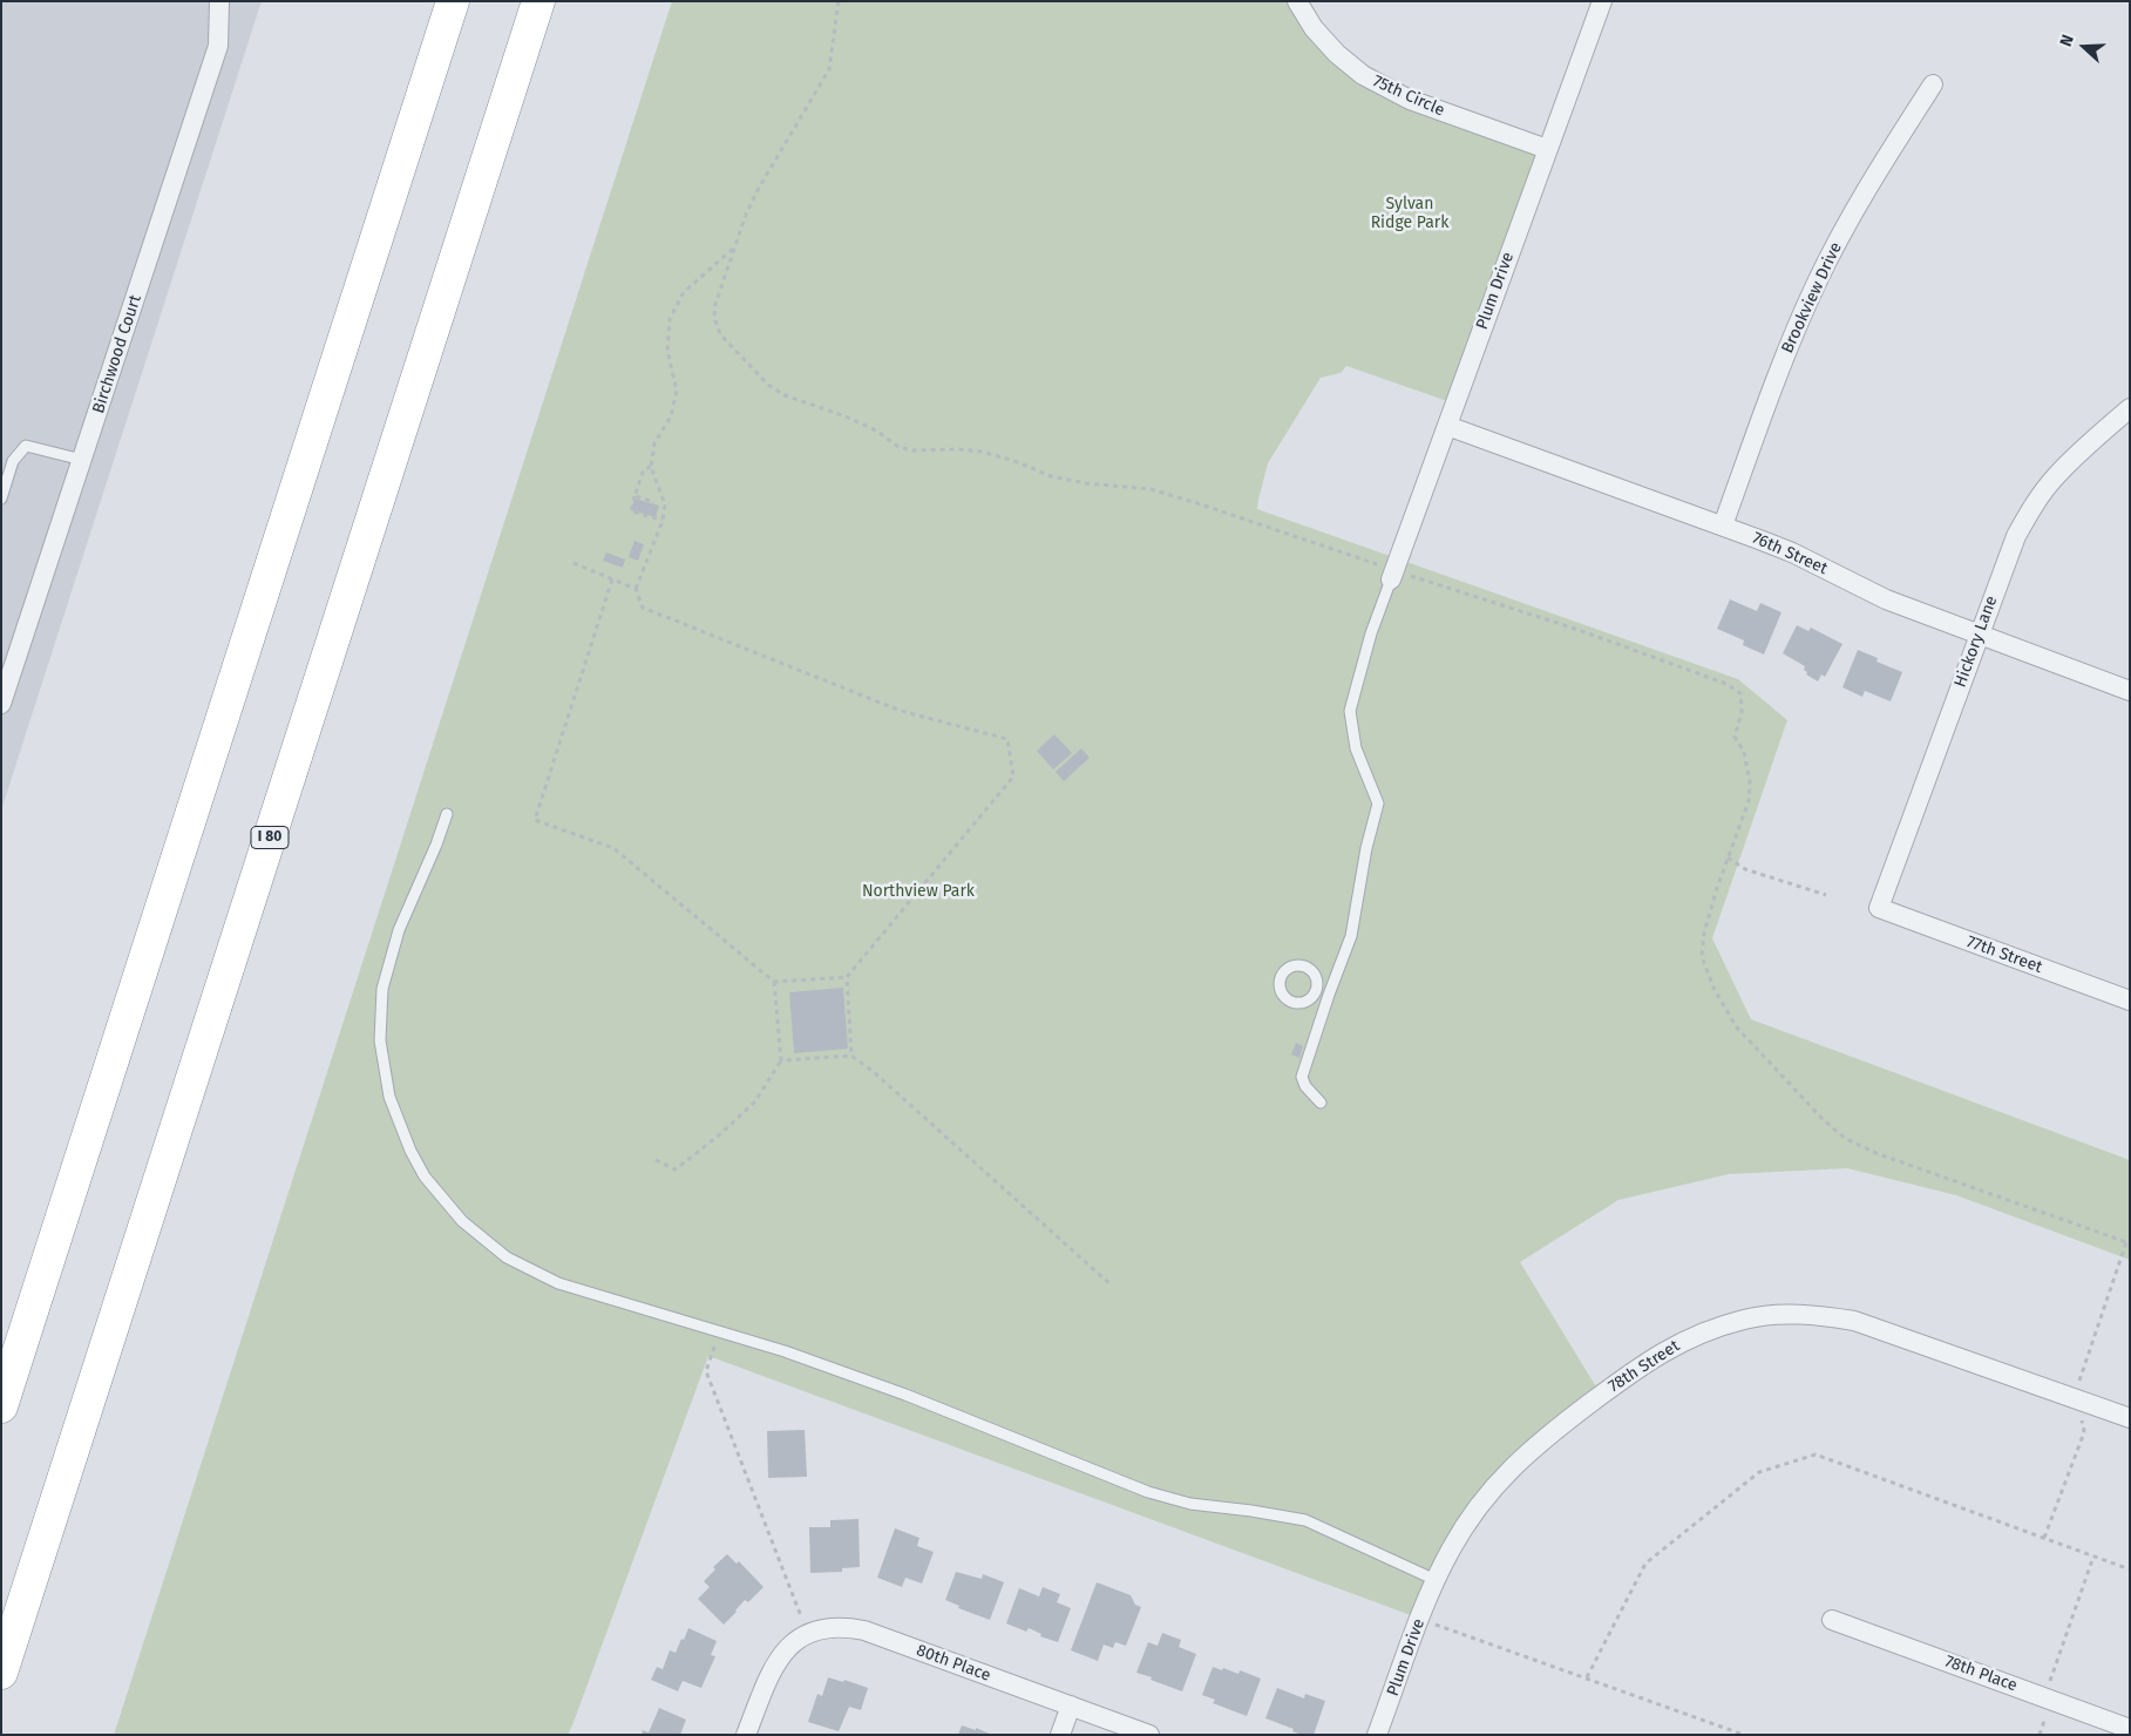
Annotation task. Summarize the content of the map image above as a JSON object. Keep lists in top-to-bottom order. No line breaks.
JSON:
{"streets":{"highway":["I 80"],"street":["75th Circle","Plum Drive","Brookview Drive","Birchwood Court","76th Street","Hickory Lane","77th Street","78th Street","80th Place","78th Place"]},"crossings":[["75th Circle","Plum Drive"],["Plum Drive","76th Street"],["Plum Drive","78th Street"],["Brookview Drive","76th Street"],["76th Street","Hickory Lane"],["Hickory Lane","77th Street"]],"parks":["Sylvan Ridge Park","Northview Park"],"north":"left"}
